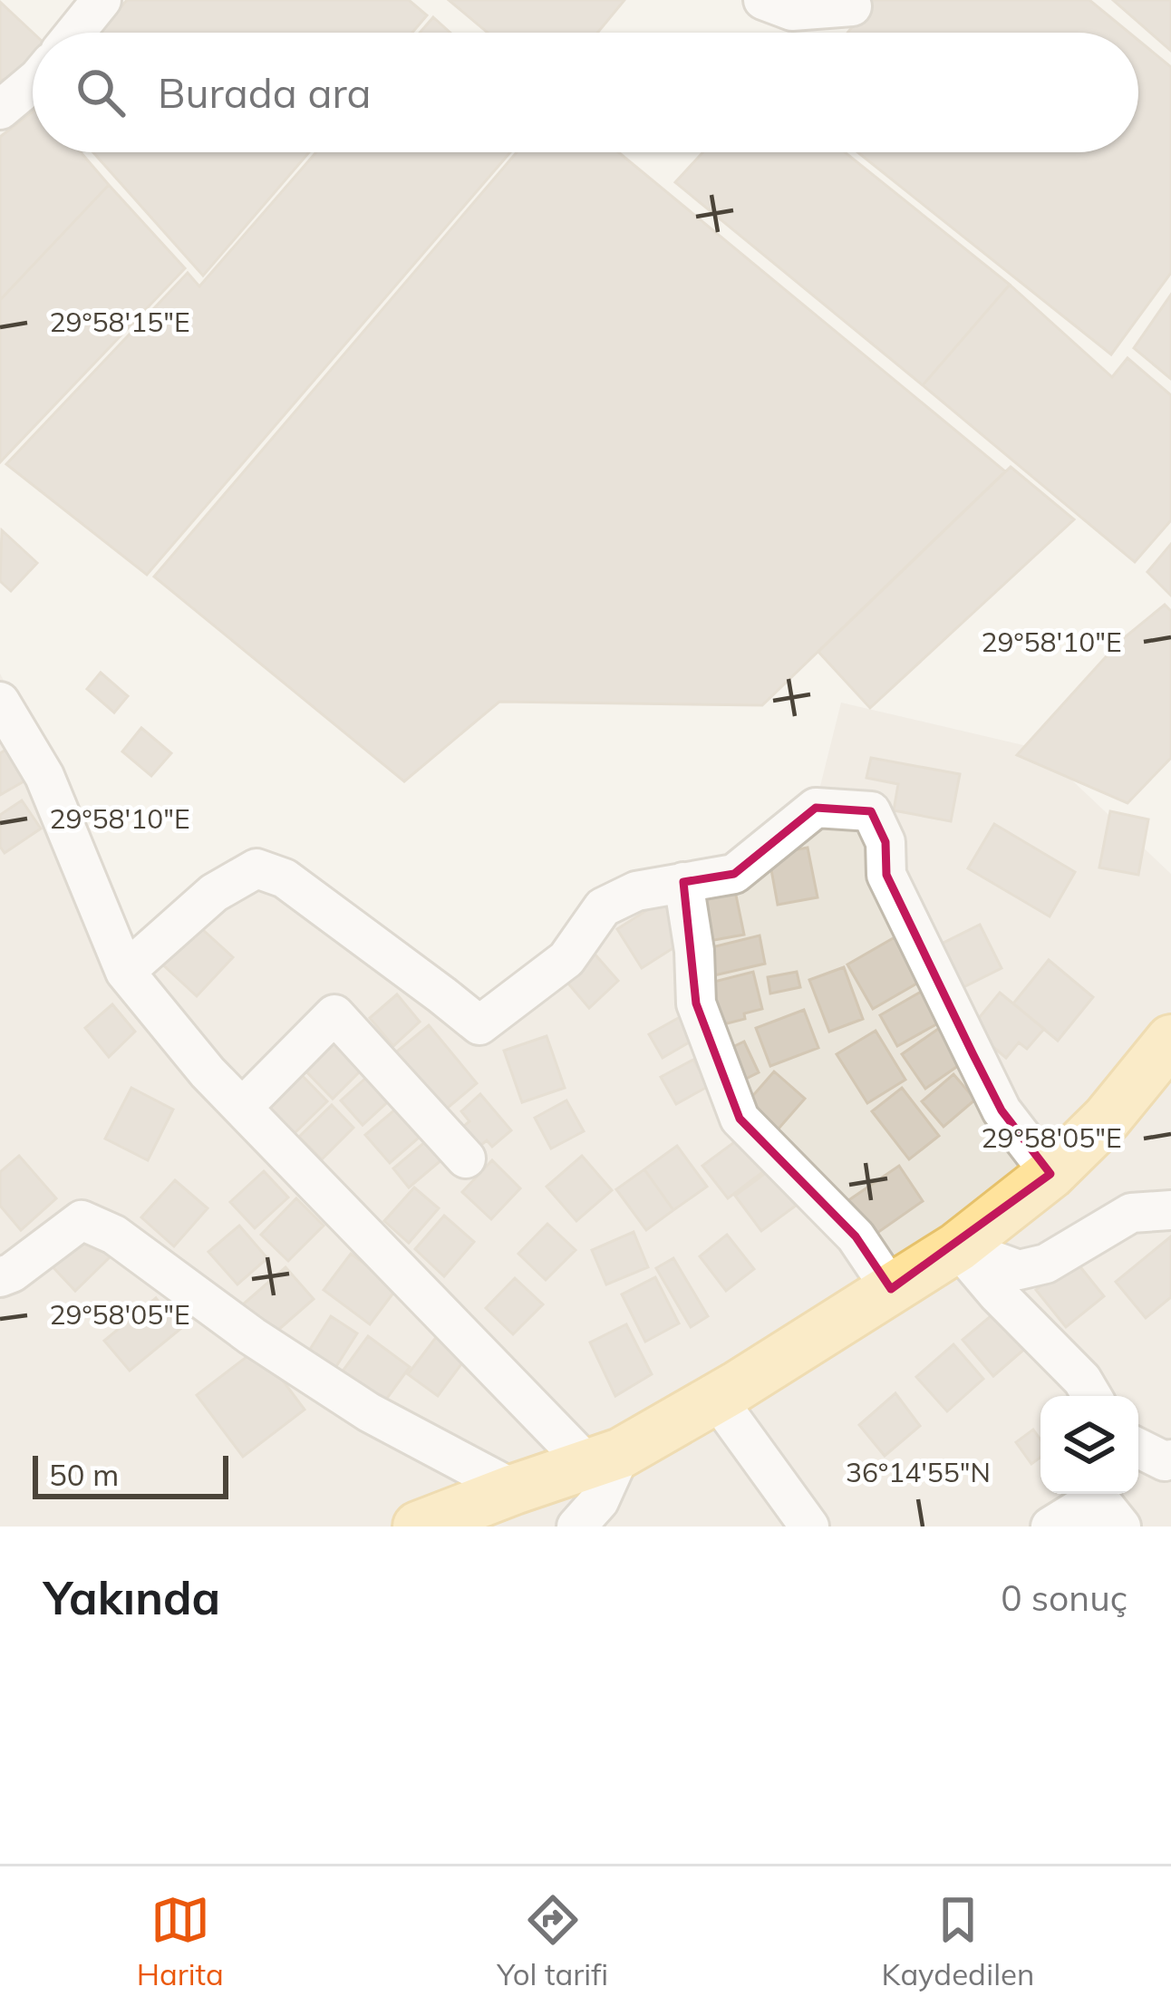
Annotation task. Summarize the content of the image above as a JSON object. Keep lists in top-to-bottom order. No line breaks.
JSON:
{"scale_bar":"50 m","page":{"search":"Burada ara","scale":"50 m","heading":["Yakında","0 sonuç"],"nav":["Harita","Yol tarifi","Kaydedilen"]},"coordinates":["29°58'15\"E","29°58'10\"E","29°58'05\"E","36°14'55\"N"]}
